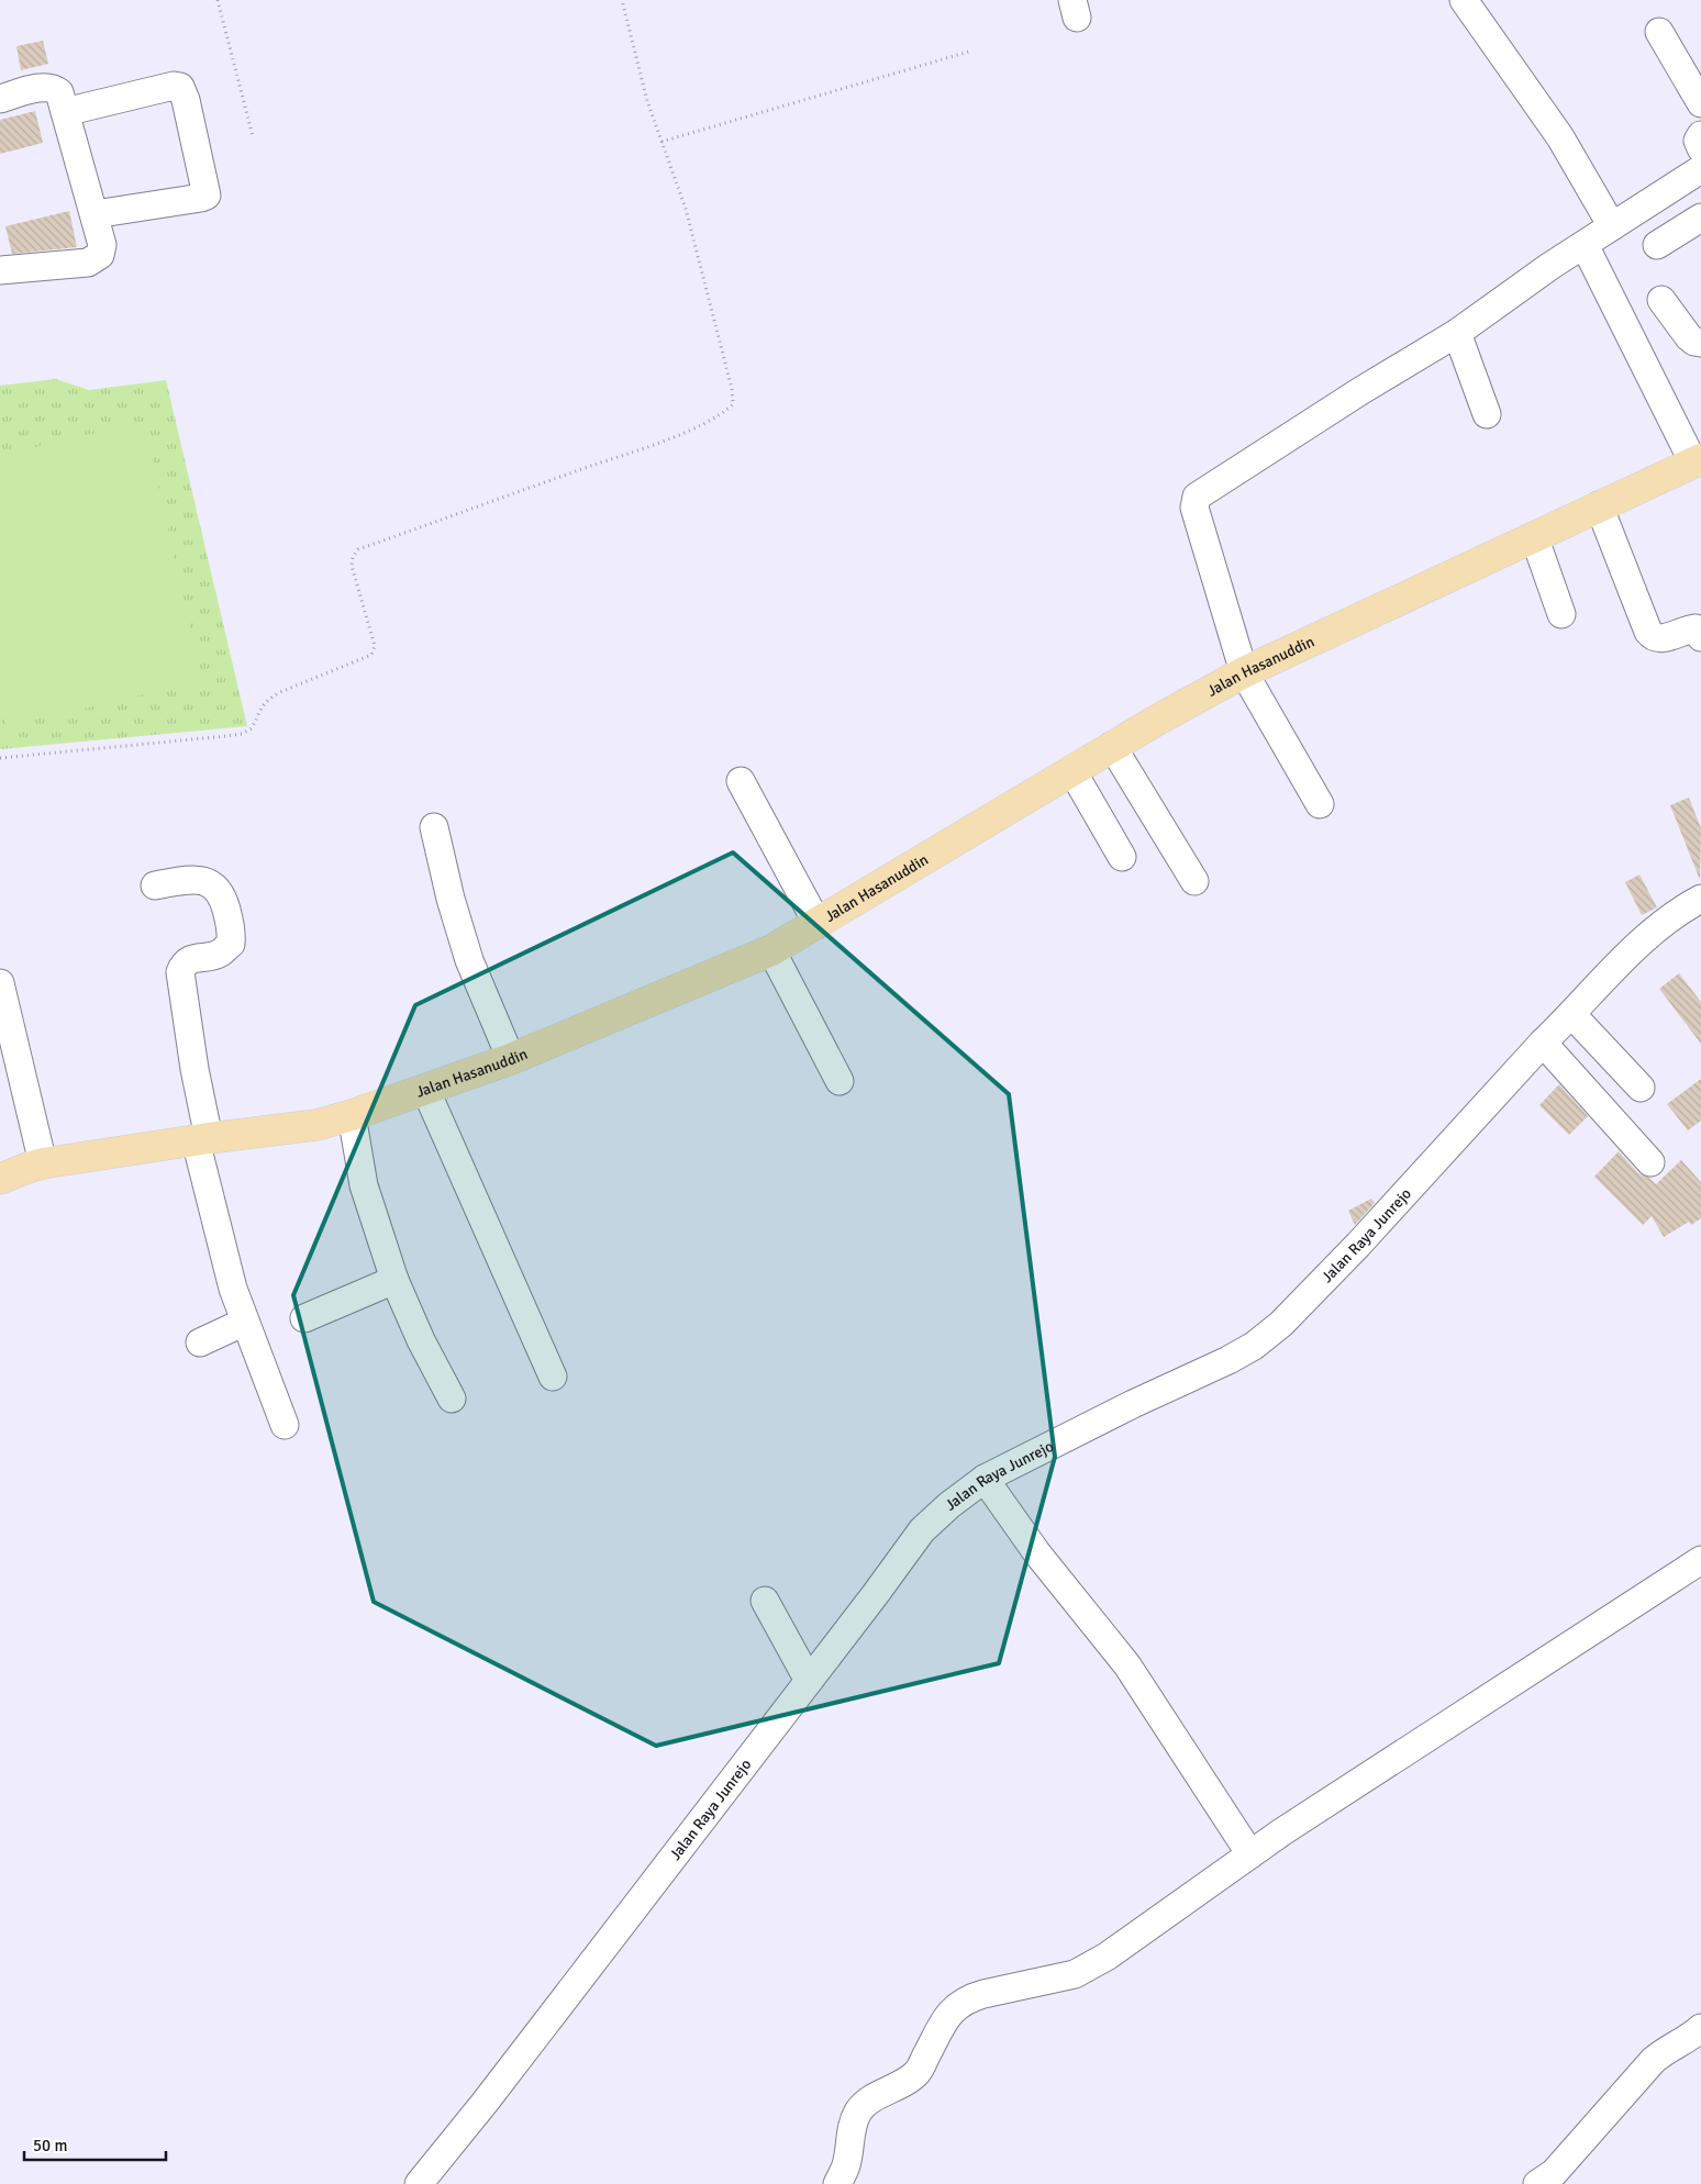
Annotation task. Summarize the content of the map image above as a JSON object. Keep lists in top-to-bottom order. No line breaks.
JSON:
{"streets":{"main road":["Jalan Hasanuddin"],"street":["Jalan Raya Junrejo"]},"scale_bar":"50 m"}
